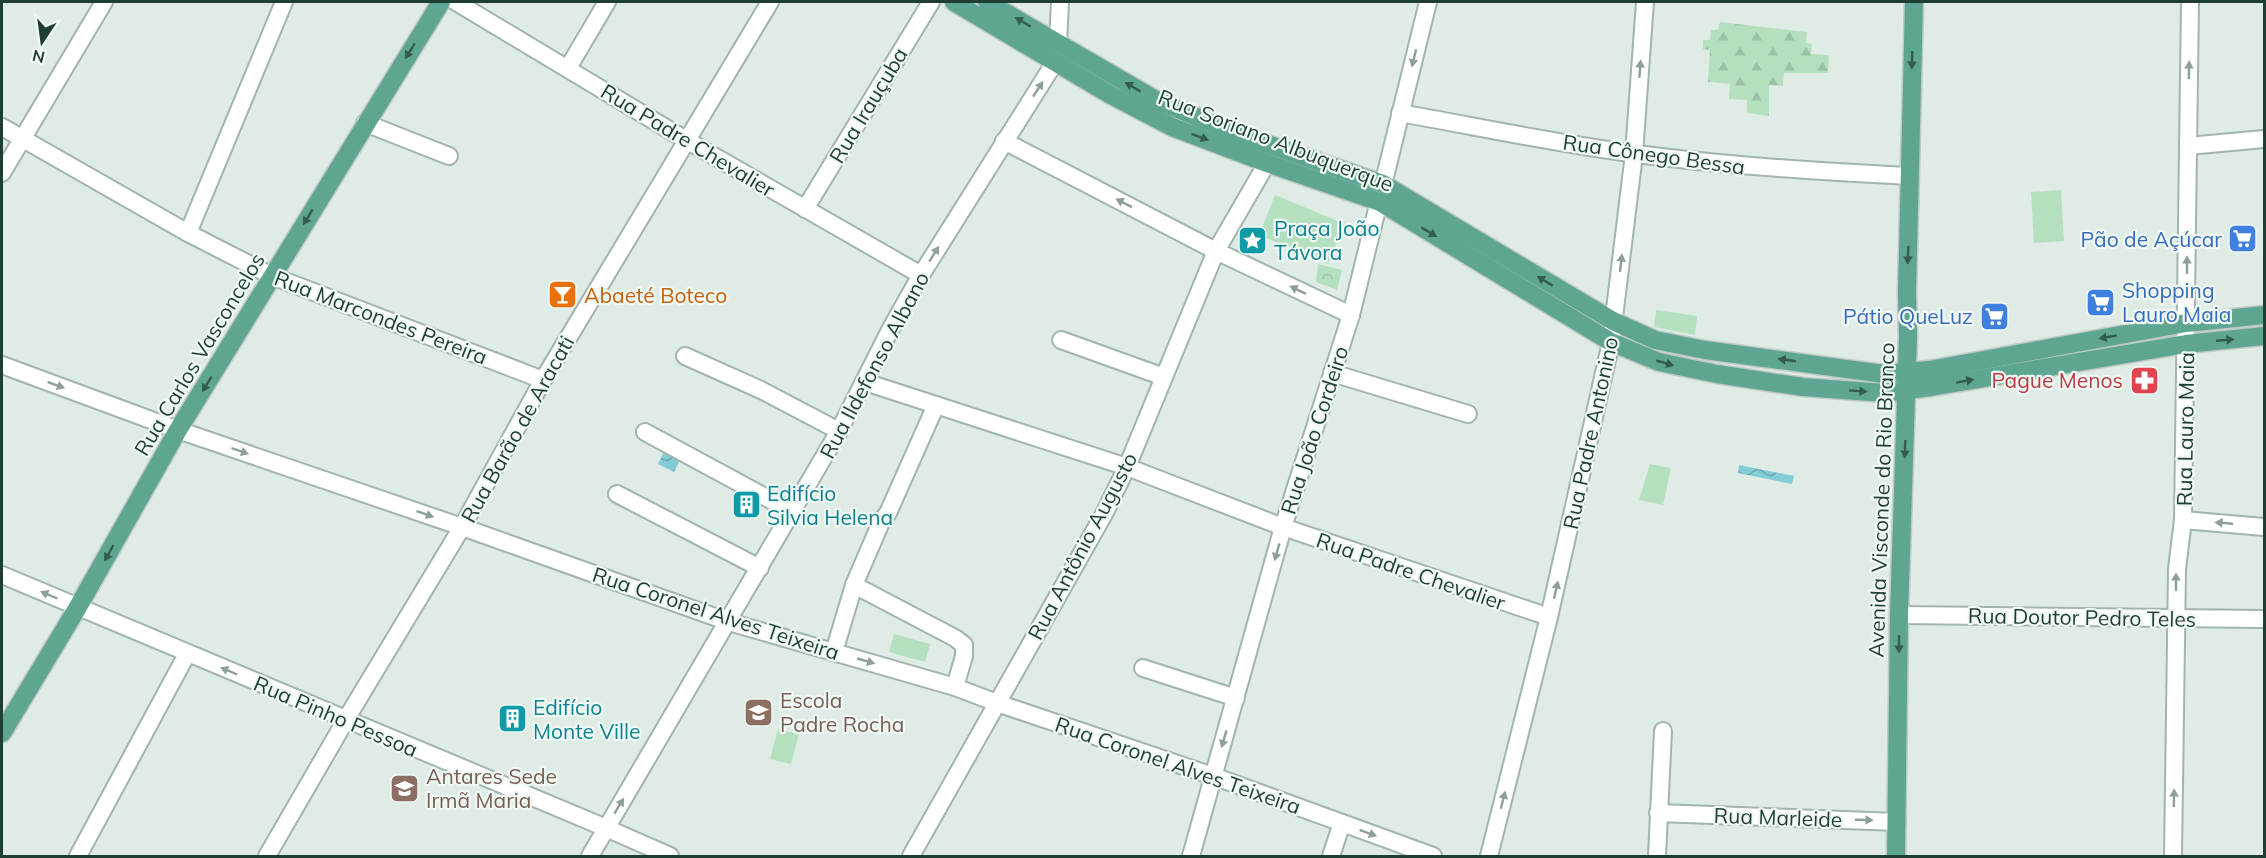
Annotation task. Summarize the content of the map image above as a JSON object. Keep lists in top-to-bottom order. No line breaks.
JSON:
{"streets":{"main road":["Rua Soriano Albuquerque","Rua Carlos Vasconcelos","Avenida Visconde do Rio Branco"],"street":["Rua Irauçuba","Rua Padre Chevalier","Rua Cônego Bessa","Rua Marcondes Pereira","Rua Ildefonso Albano","Rua Barão de Aracati","Rua Lauro Maia","Rua João Cordeiro","Rua Padre Antonino","Rua Antônio Augusto","Rua Coronel Alves Teixeira","Rua Doutor Pedro Teles","Rua Pinho Pessoa","Rua Marleide"]},"crossings":[["Rua Irauçuba","Rua Padre Chevalier"],["Rua Padre Chevalier","Rua Ildefonso Albano"],["Rua Padre Chevalier","Rua Barão de Aracati"],["Rua Padre Chevalier","Rua João Cordeiro"],["Rua Padre Chevalier","Rua Padre Antonino"],["Rua Padre Chevalier","Rua Antônio Augusto"],["Rua Soriano Albuquerque","Rua Ildefonso Albano"],["Rua Soriano Albuquerque","Rua Lauro Maia"],["Rua Soriano Albuquerque","Rua João Cordeiro"],["Rua Soriano Albuquerque","Rua Padre Antonino"],["Rua Soriano Albuquerque","Avenida Visconde do Rio Branco"],["Rua Soriano Albuquerque","Rua Antônio Augusto"],["Rua Cônego Bessa","Rua João Cordeiro"],["Rua Cônego Bessa","Rua Padre Antonino"],["Rua Cônego Bessa","Avenida Visconde do Rio Branco"],["Rua Marcondes Pereira","Rua Carlos Vasconcelos"],["Rua Marcondes Pereira","Rua Barão de Aracati"],["Rua Carlos Vasconcelos","Rua Coronel Alves Teixeira"],["Rua Carlos Vasconcelos","Rua Pinho Pessoa"],["Rua Ildefonso Albano","Rua Coronel Alves Teixeira"],["Rua Ildefonso Albano","Rua Pinho Pessoa"],["Rua Barão de Aracati","Rua Coronel Alves Teixeira"],["Rua Barão de Aracati","Rua Pinho Pessoa"],["Rua Lauro Maia","Rua Doutor Pedro Teles"],["Rua João Cordeiro","Rua Coronel Alves Teixeira"],["Avenida Visconde do Rio Branco","Rua Doutor Pedro Teles"],["Avenida Visconde do Rio Branco","Rua Marleide"],["Rua Antônio Augusto","Rua Coronel Alves Teixeira"]],"one_way":["Rua Carlos Vasconcelos","Rua Ildefonso Albano","Rua Lauro Maia","Rua João Cordeiro","Rua Padre Antonino","Avenida Visconde do Rio Branco","Rua Coronel Alves Teixeira","Rua Pinho Pessoa","Rua Marleide"],"places":{"supermarket":["Pão de Açúcar","Shopping Lauro Maia","Pátio QueLuz"],"place":["Praça João Távora"],"bar":["Abaeté Boteco"],"pharmacy":["Pague Menos"],"building":["Edifício Silvia Helena","Edifício Monte Ville"],"school or university":["Escola Padre Rocha","Antares Sede Irmã Maria"]},"north":"bottom"}
